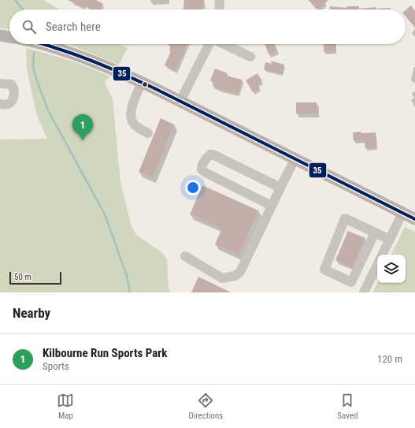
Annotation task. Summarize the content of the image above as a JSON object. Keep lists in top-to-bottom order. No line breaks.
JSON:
{"lines":["transit line 35"],"scale_bar":"50 m","page":{"search":"Search here","pins":"1","scale":"50 m","heading":"Nearby","list":[{"mark":"1","name":"Kilbourne Run Sports Park","note":"Sports","value":"120 m"}],"nav":["Map","Directions","Saved"]}}
